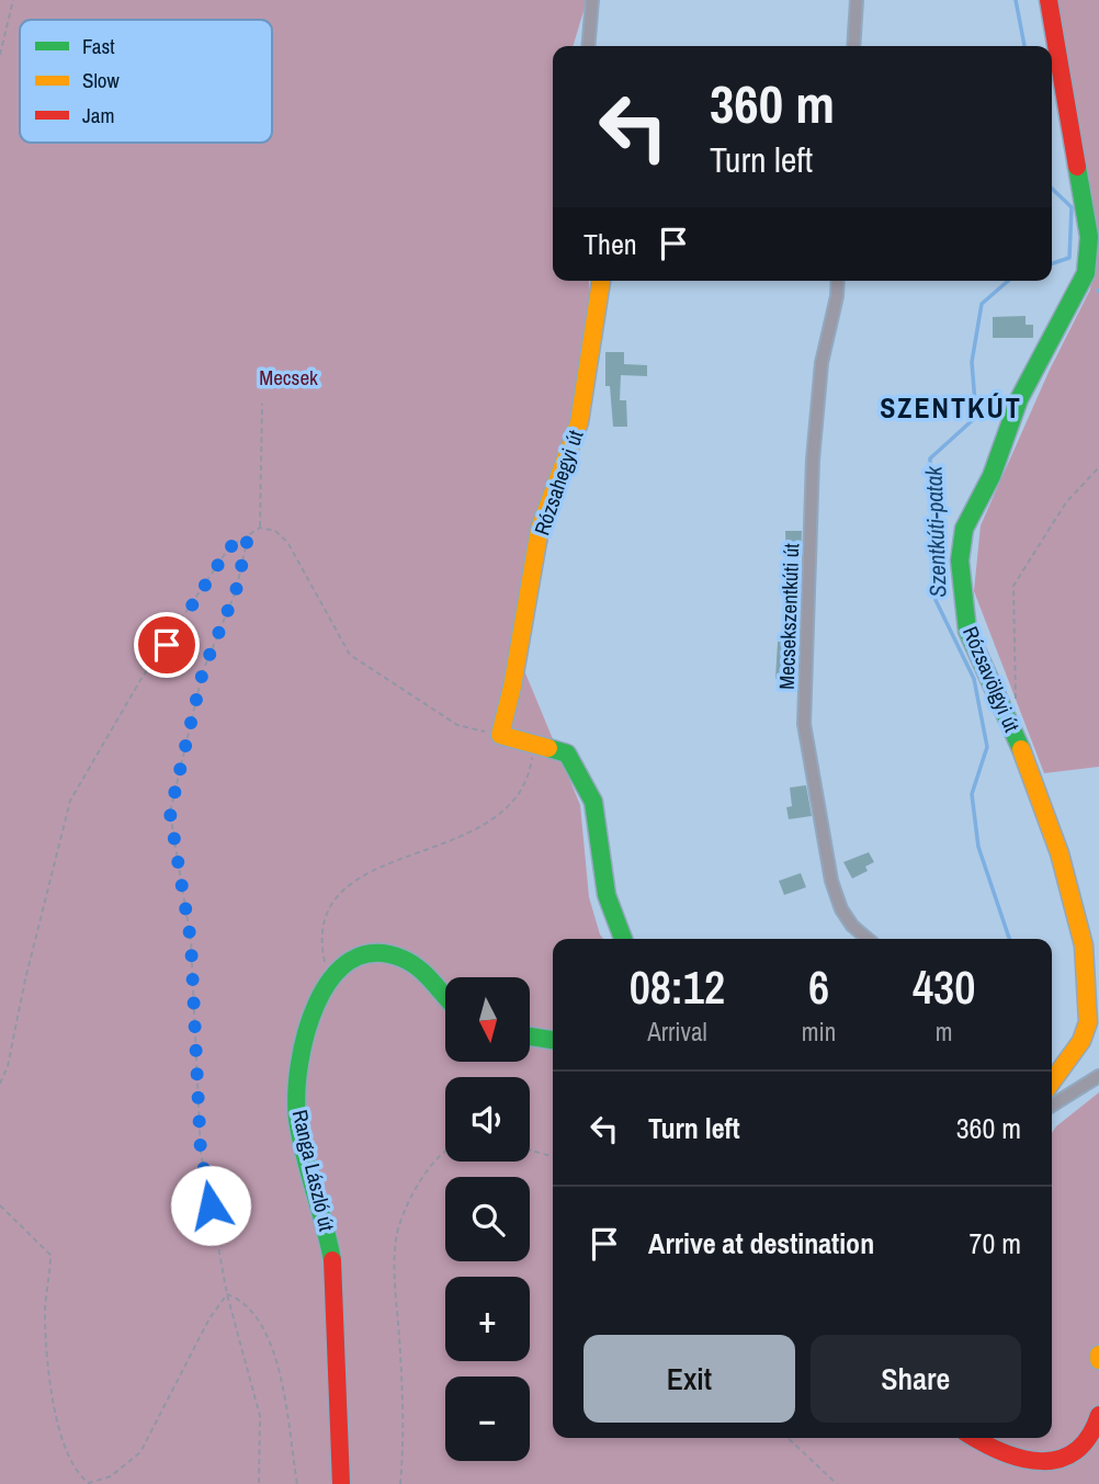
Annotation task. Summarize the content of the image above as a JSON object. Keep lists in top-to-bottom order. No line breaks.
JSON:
{"streets":{"street":["Rózsahegyi út","Mecsekszentkúti út","Rózsavölgyi út","Ranga László út"]},"districts":["SZENTKÚT"],"water":["Szentkúti-patak"],"parks":["Mecsek"],"legend":["Fast","Slow","Jam"],"north":"bottom","page":{"turn":["360 m","Turn left"],"then":"Then","eta":["08:12","Arrival","6","min","430","m"],"map_buttons":["+","−"],"list":[{"name":"Turn left","value":"360 m"},{"name":"Arrive at destination","value":"70 m"}],"buttons":["Exit","Share"]}}
